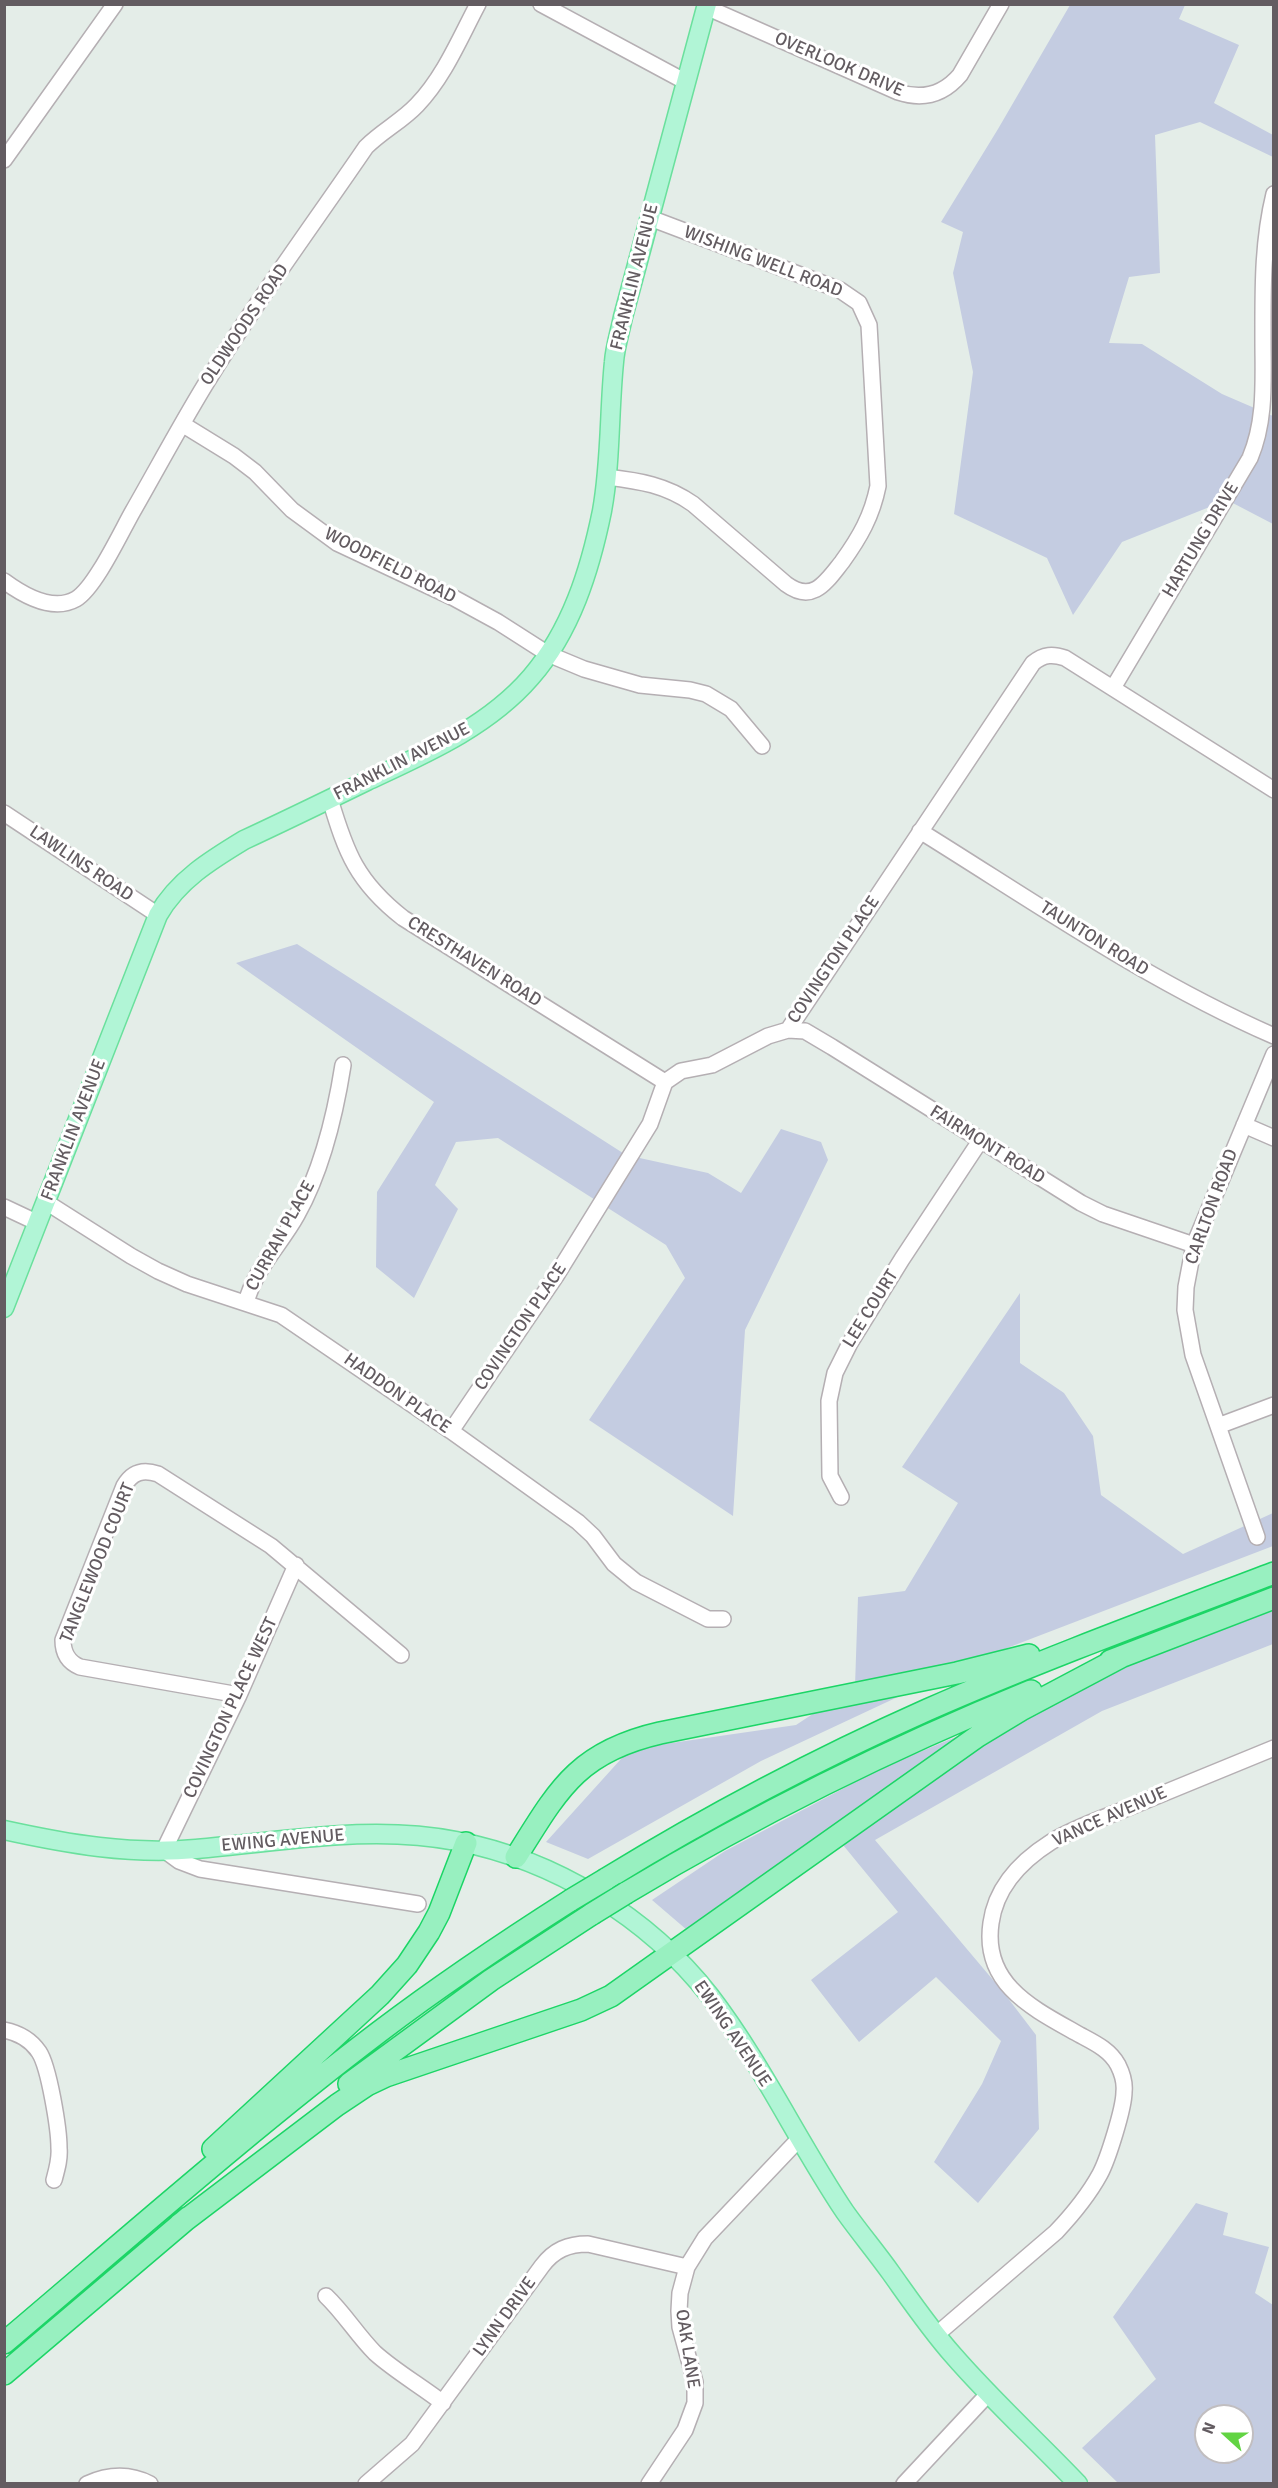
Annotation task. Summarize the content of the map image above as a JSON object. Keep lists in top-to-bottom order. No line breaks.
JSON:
{"streets":{"main road":["FRANKLIN AVENUE","EWING AVENUE"],"street":["OVERLOOK DRIVE","WISHING WELL ROAD","OLDWOODS ROAD","HARTUNG DRIVE","WOODFIELD ROAD","LAWLINS ROAD","TAUNTON ROAD","COVINGTON PLACE","CRESTHAVEN ROAD","FAIRMONT ROAD","CARLTON ROAD","CURRAN PLACE","LEE COURT","HADDON PLACE","TANGLEWOOD COURT","COVINGTON PLACE WEST","VANCE AVENUE","LYNN DRIVE","OAK LANE"]},"crossings":[["OVERLOOK DRIVE","FRANKLIN AVENUE"],["WISHING WELL ROAD","FRANKLIN AVENUE"],["FRANKLIN AVENUE","WOODFIELD ROAD"],["FRANKLIN AVENUE","LAWLINS ROAD"],["FRANKLIN AVENUE","CRESTHAVEN ROAD"],["FRANKLIN AVENUE","HADDON PLACE"],["OLDWOODS ROAD","WOODFIELD ROAD"],["HARTUNG DRIVE","COVINGTON PLACE"],["TAUNTON ROAD","COVINGTON PLACE"],["COVINGTON PLACE","CRESTHAVEN ROAD"],["COVINGTON PLACE","FAIRMONT ROAD"],["COVINGTON PLACE","HADDON PLACE"],["FAIRMONT ROAD","CARLTON ROAD"],["FAIRMONT ROAD","LEE COURT"],["CURRAN PLACE","HADDON PLACE"],["TANGLEWOOD COURT","COVINGTON PLACE WEST"],["COVINGTON PLACE WEST","EWING AVENUE"],["VANCE AVENUE","EWING AVENUE"],["EWING AVENUE","OAK LANE"],["LYNN DRIVE","OAK LANE"]],"north":"left"}
